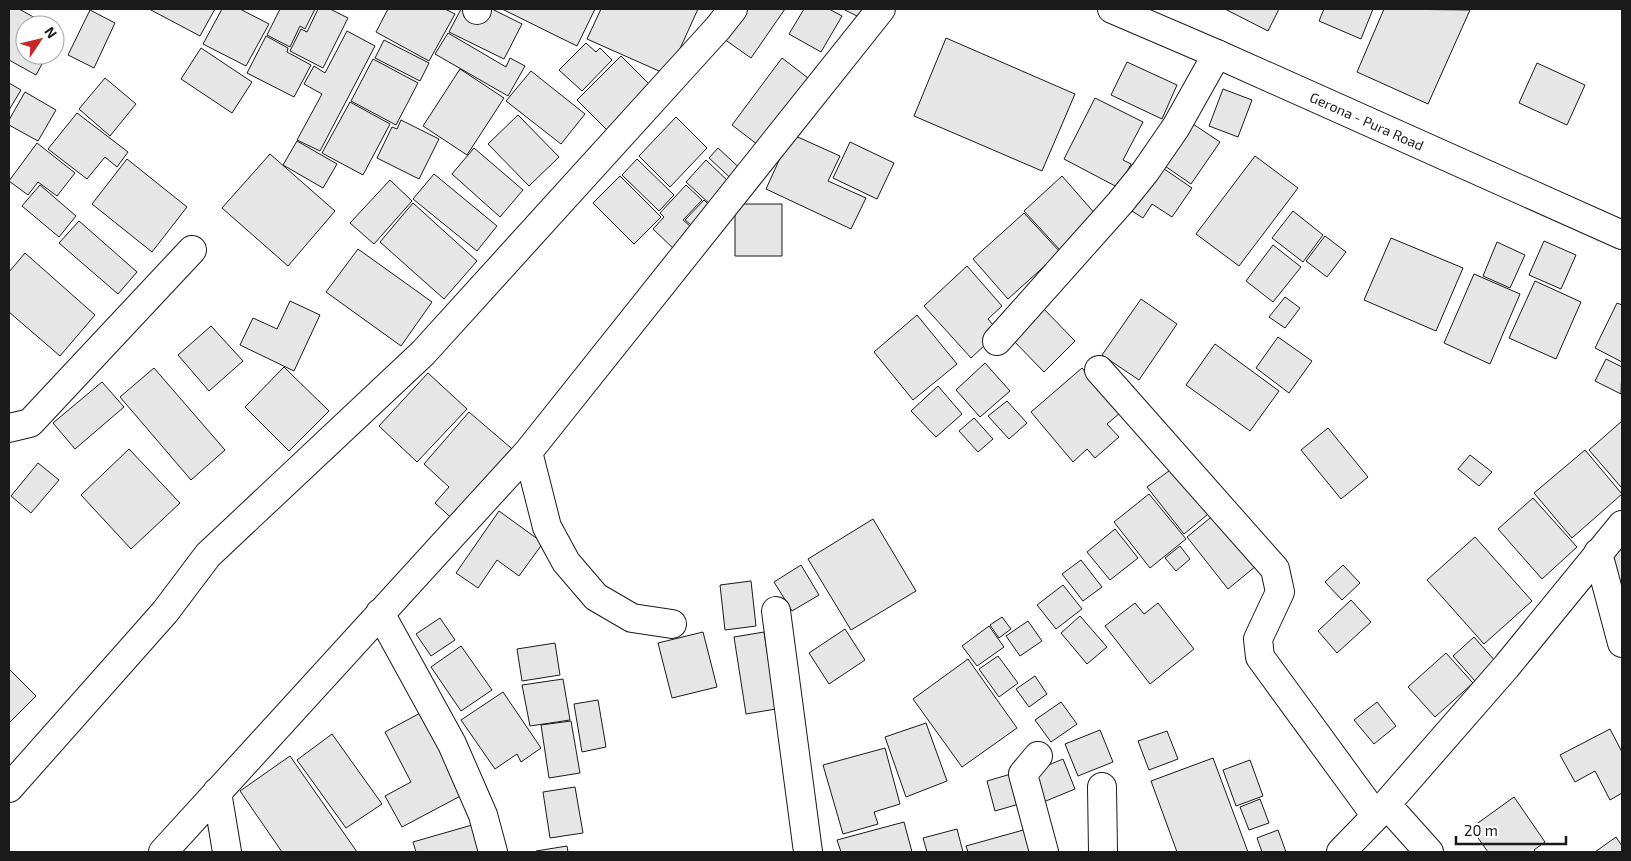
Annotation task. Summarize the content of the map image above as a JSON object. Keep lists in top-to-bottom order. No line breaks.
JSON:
{"streets":{"street":["Gerona - Pura Road"]},"scale_bar":"20 m","north":"top right"}
